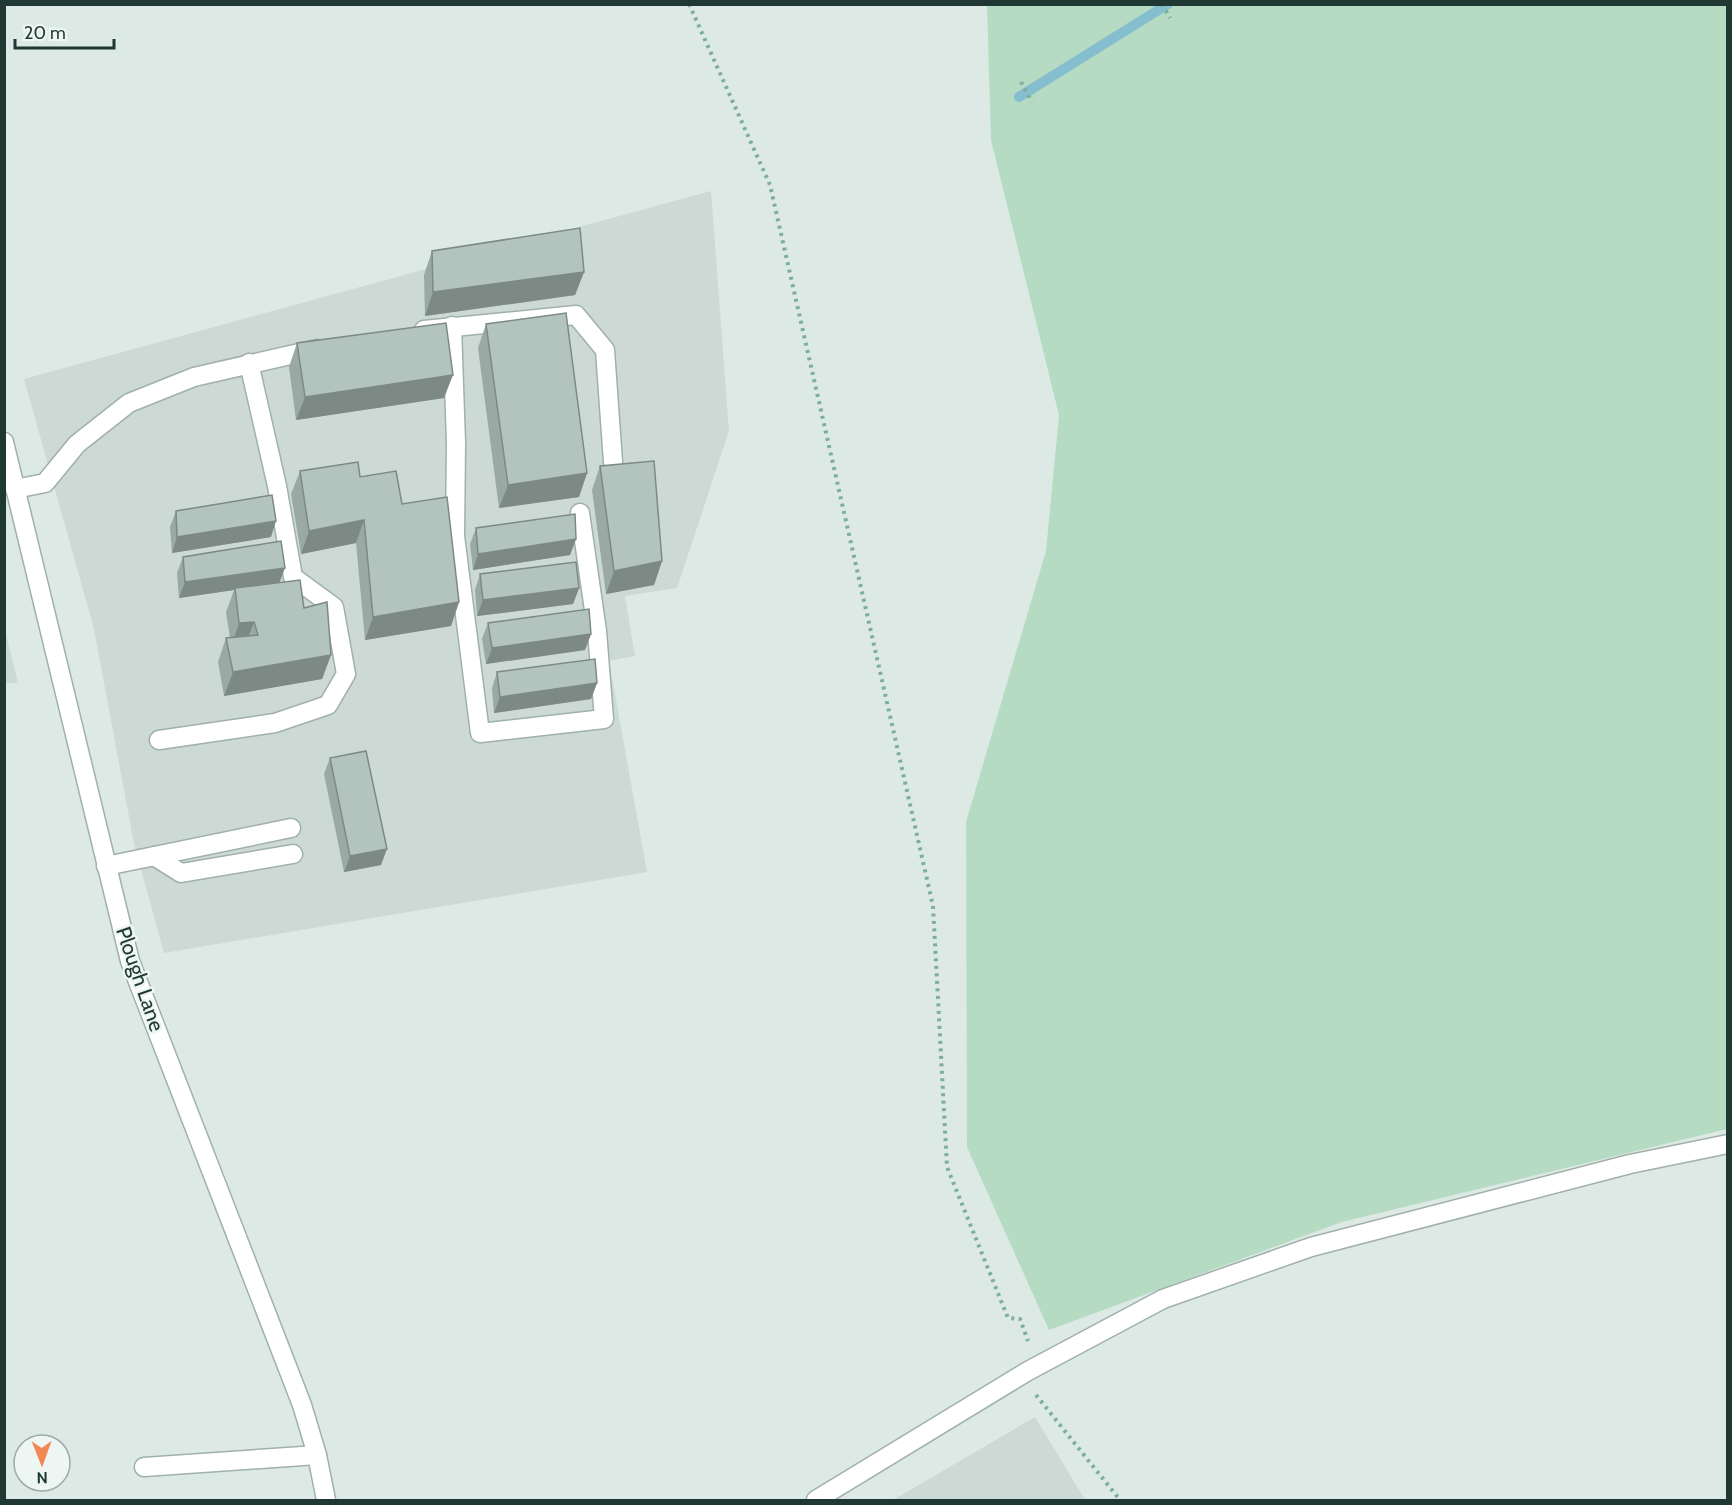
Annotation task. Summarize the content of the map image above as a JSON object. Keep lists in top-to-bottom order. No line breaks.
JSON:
{"streets":{"street":["Plough Lane"]},"scale_bar":"20 m","north":"bottom"}
